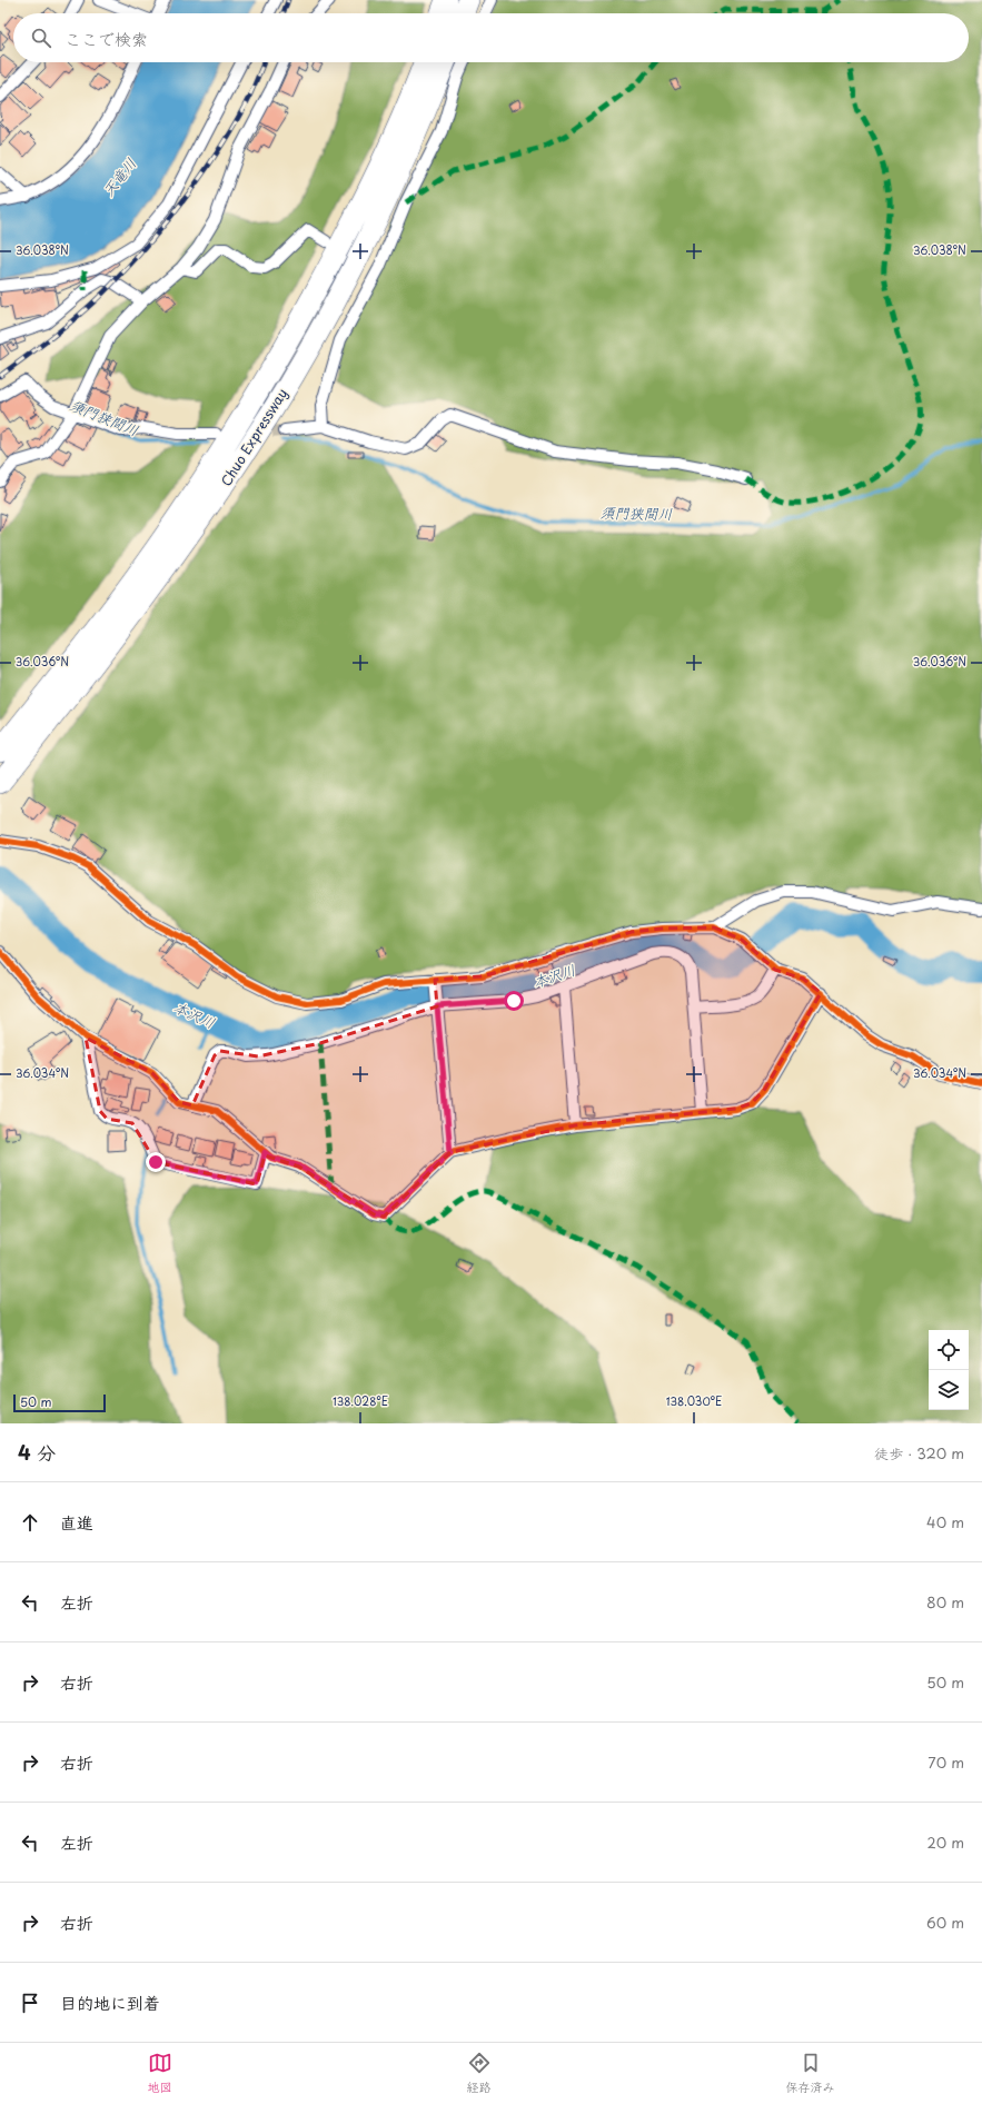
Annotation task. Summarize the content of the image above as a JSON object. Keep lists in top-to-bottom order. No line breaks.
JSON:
{"streets":{"highway":["Chuo Expressway"]},"water":["天竜川","須門狭間川","本沢川"],"scale_bar":"50 m","page":{"search":"ここで検索","scale":"50 m","heading":["4 分","徒歩 · 320 m"],"list":[["直進","40 m"],["左折","80 m"],["右折","50 m"],["右折","70 m"],["左折","20 m"],["右折","60 m"],"目的地に到着"],"nav":["地図","経路","保存済み"]},"coordinates":["36.038°N","36.036°N","36.034°N","138.028°E","138.030°E"]}
